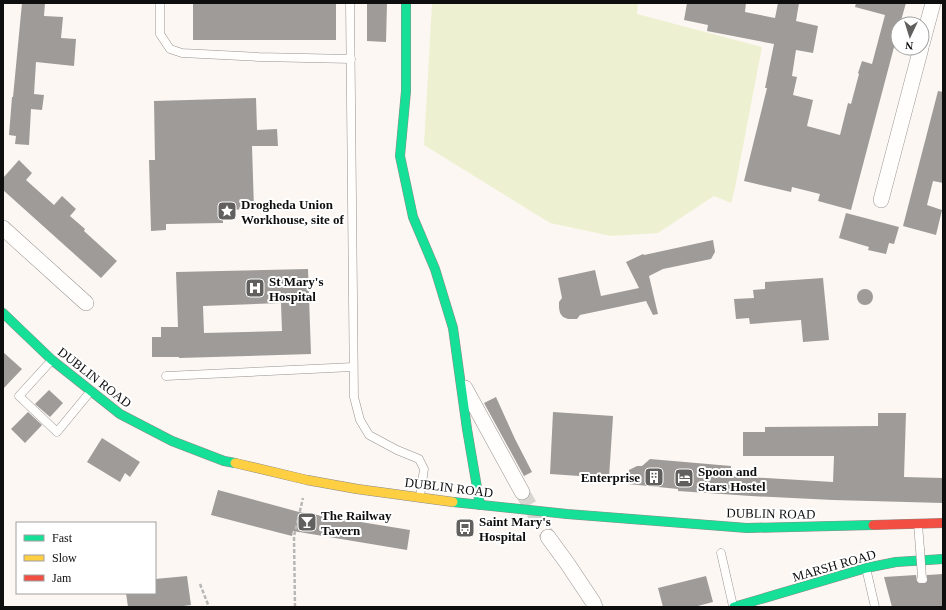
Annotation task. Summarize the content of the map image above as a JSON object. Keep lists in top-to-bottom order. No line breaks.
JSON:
{"streets":{"main road":["DUBLIN ROAD","MARSH ROAD"]},"places":{"place":["Drogheda Union Workhouse, site of"],"hospital":["St Mary's Hospital"],"building":["Enterprise"],"hotel":["Spoon and Stars Hostel"],"bar":["The Railway Tavern"],"bus stop":["Saint Mary's Hospital"]},"legend":["Fast","Slow","Jam"],"north":"bottom"}
